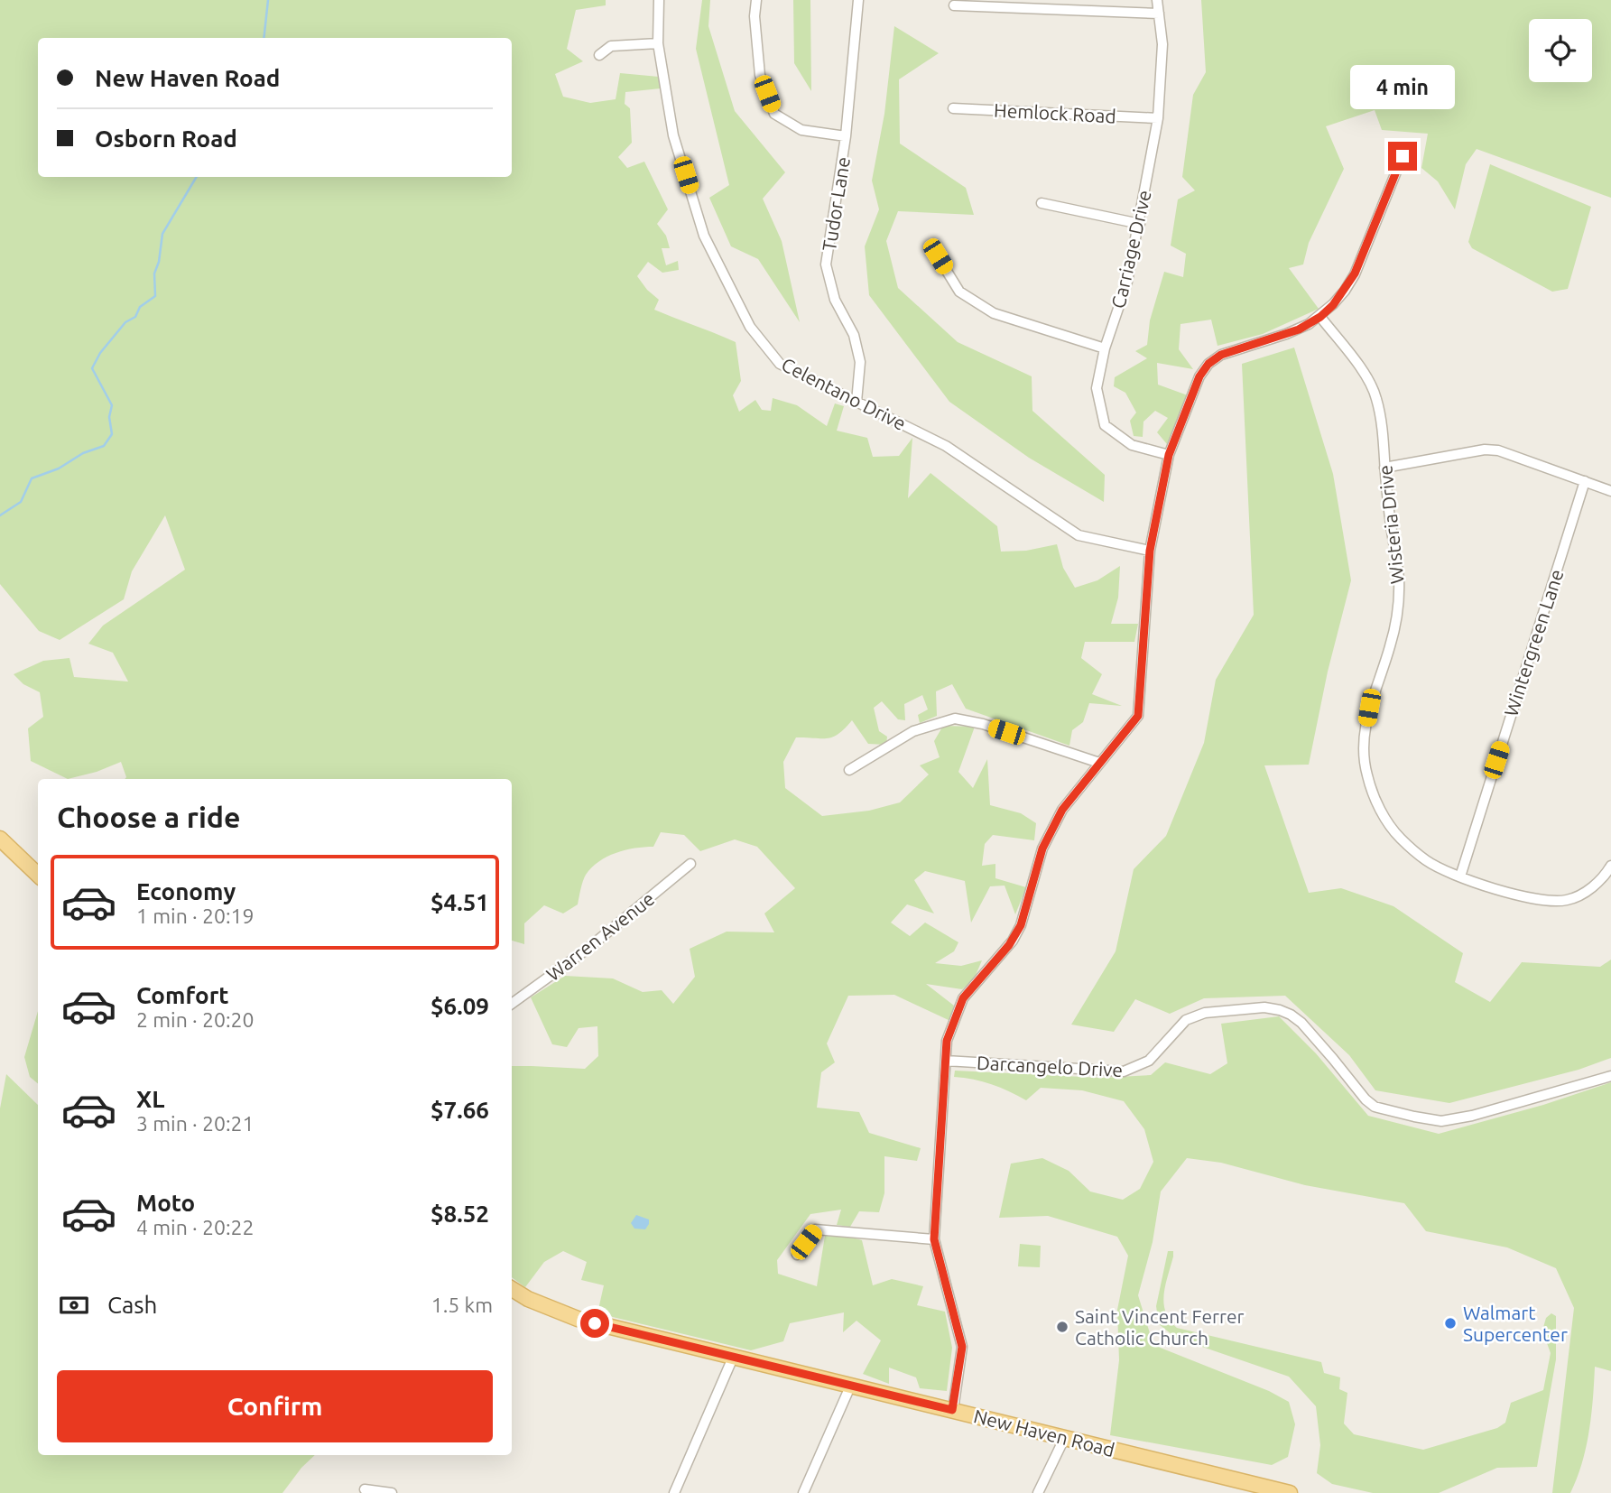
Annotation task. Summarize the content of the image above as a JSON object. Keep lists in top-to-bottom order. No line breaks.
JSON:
{"streets":{"main road":["New Haven Road"],"street":["Hemlock Road","Tudor Lane","Carriage Drive","Celentano Drive","Wisteria Drive","Wintergreen Lane","Warren Avenue","Darcangelo Drive"]},"crossings":[["Hemlock Road","Carriage Drive"],["Tudor Lane","Celentano Drive"],["Wisteria Drive","Wintergreen Lane"]],"places":["Walmart Supercenter","Saint Vincent Ferrer Catholic Church"],"page":{"banner":["New Haven Road","Osborn Road"],"bubble":"4 min","heading":"Choose a ride","list":[{"name":"Economy","note":"1 min · 20:19","value":"$4.51"},{"name":"Comfort","note":"2 min · 20:20","value":"$6.09"},{"name":"XL","note":"3 min · 20:21","value":"$7.66"},{"name":"Moto","note":"4 min · 20:22","value":"$8.52"}],"pay":["Cash","1.5 km"],"buttons":"Confirm"}}
